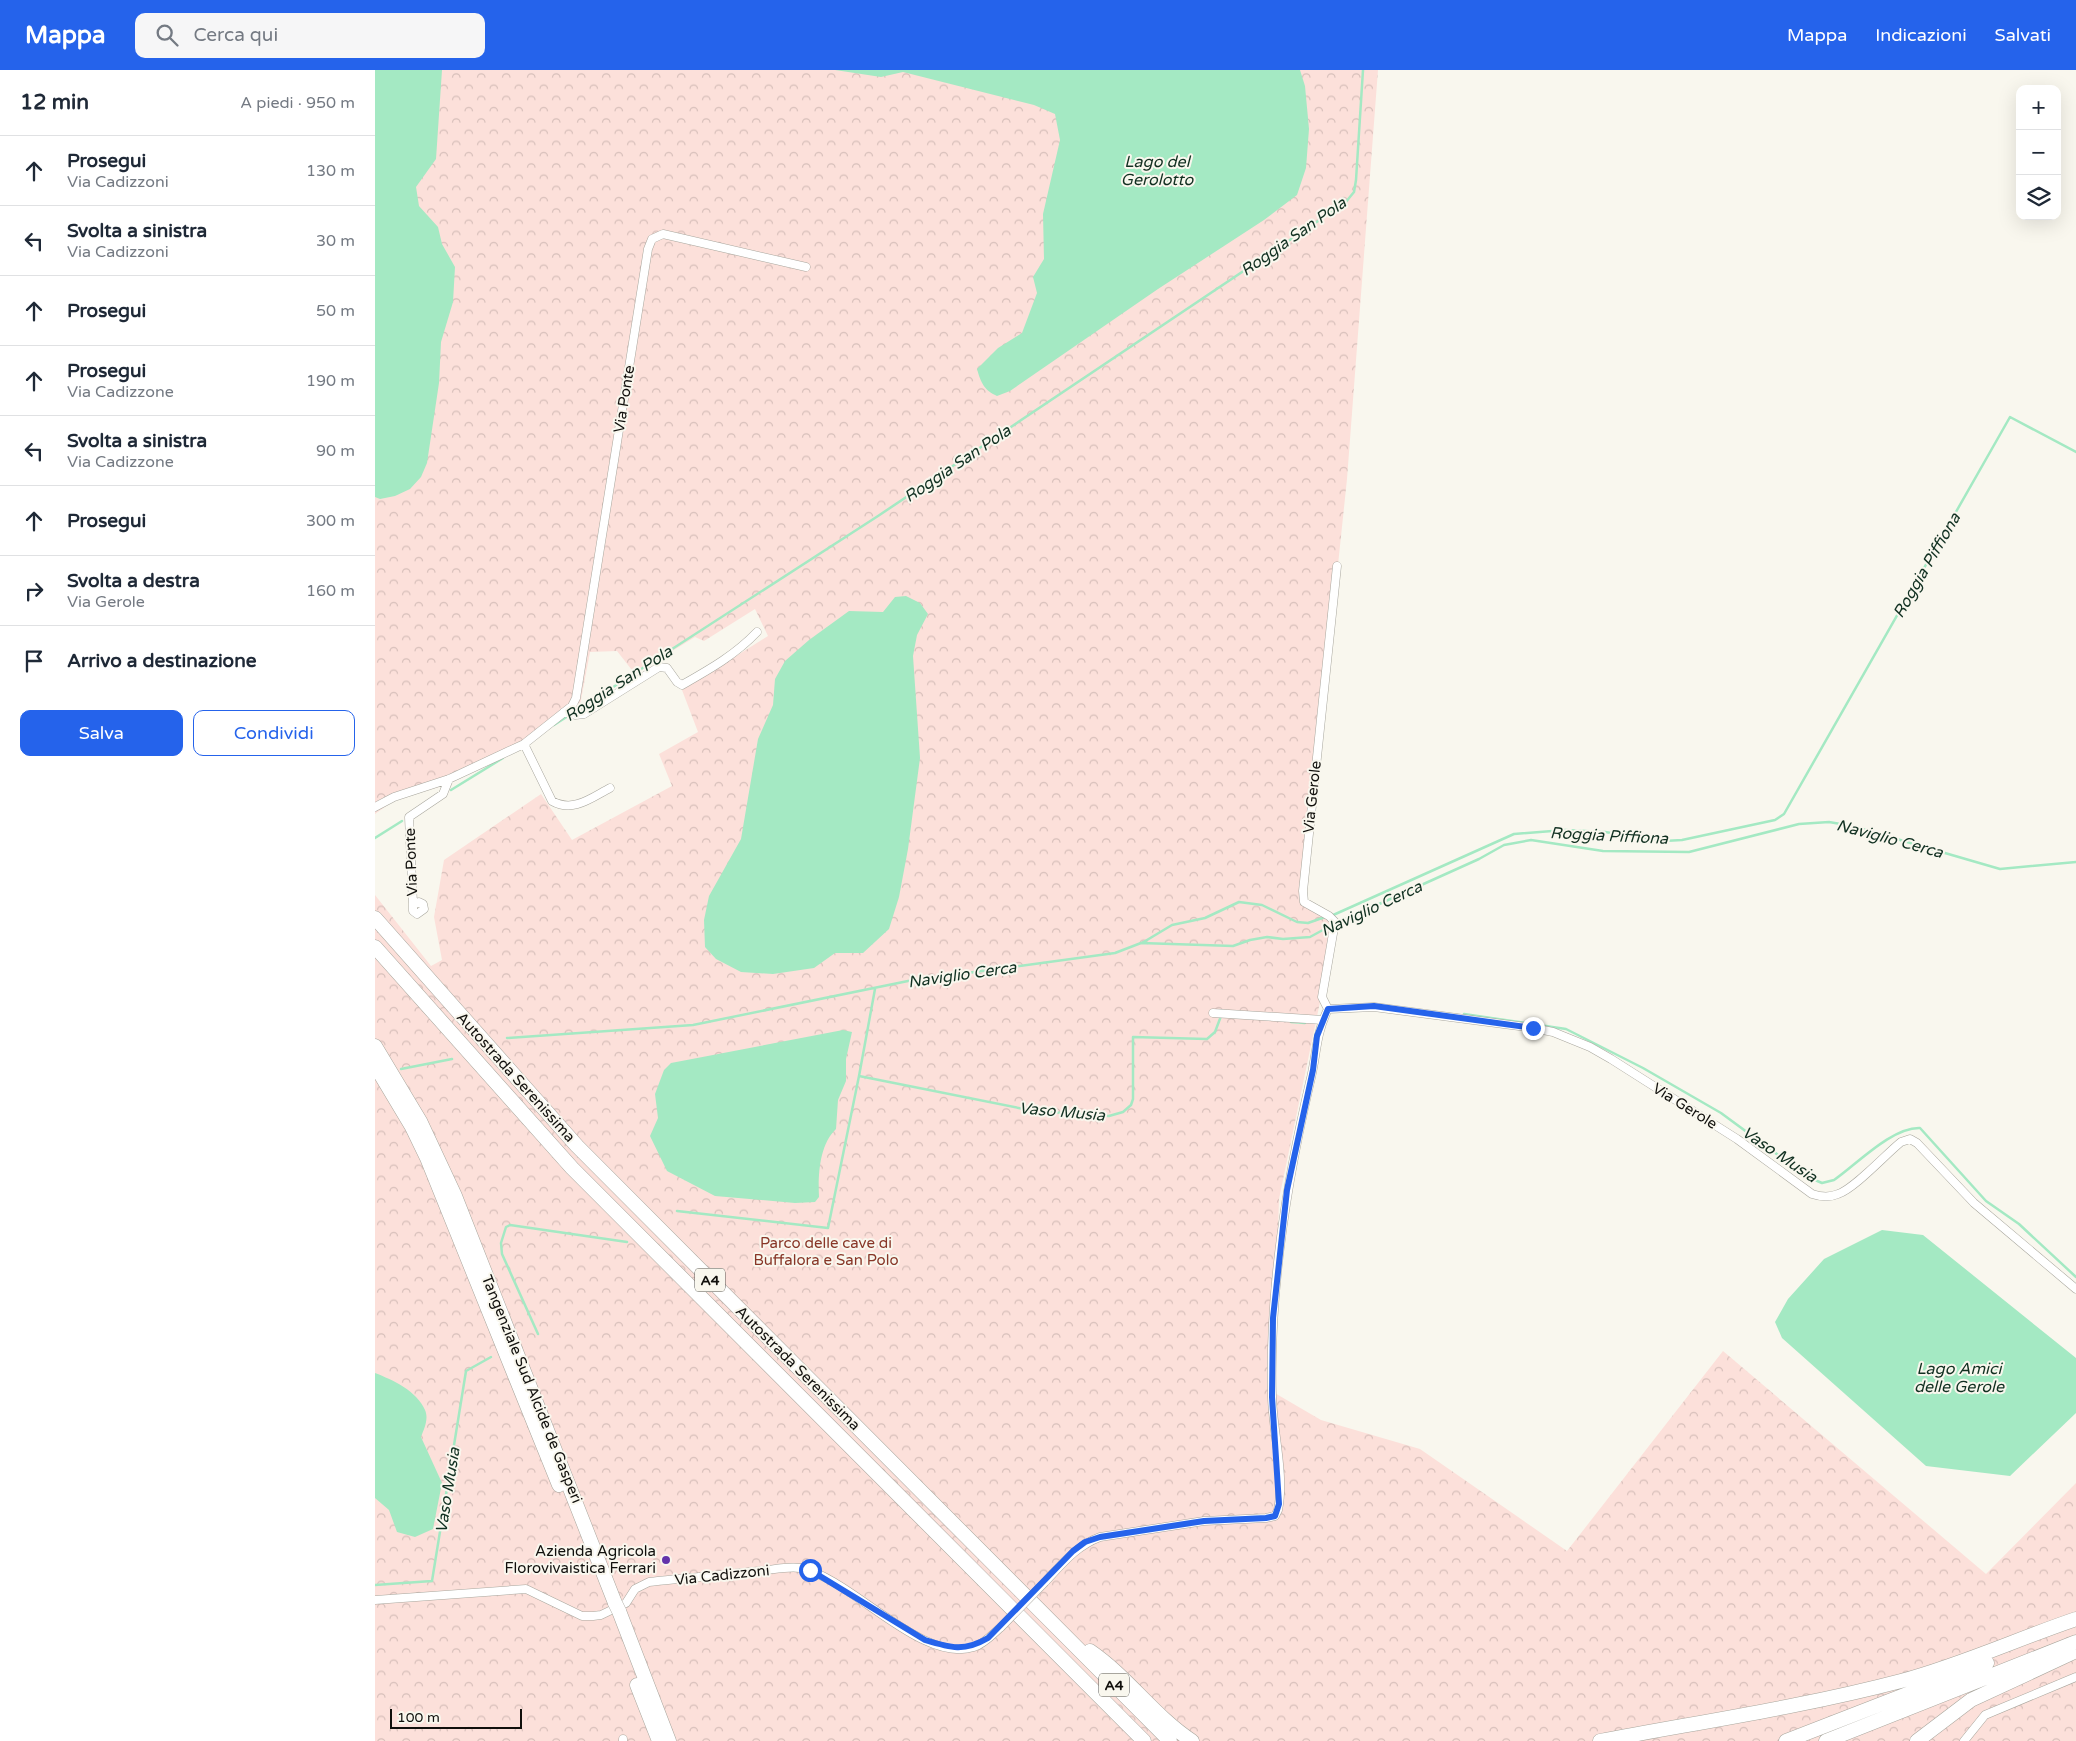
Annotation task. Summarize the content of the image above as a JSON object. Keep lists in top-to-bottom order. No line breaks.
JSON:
{"streets":{"highway":["Autostrada Serenissima","A4","Tangenziale Sud Alcide de Gasperi"],"street":["Via Ponte","Via Gerole","Via Cadizzoni"]},"water":["Lago del Gerolotto","Roggia San Pola","Roggia Piffiona","Naviglio Cerca","Vaso Musia","Lago Amici delle Gerole"],"parks":["Parco delle cave di Buffalora e San Polo"],"places":["Azienda Agricola Florovivaistica Ferrari"],"scale_bar":"100 m","page":{"header":"Mappa","search":"Cerca qui","nav":["Mappa","Indicazioni","Salvati"],"heading":["12 min","A piedi · 950 m"],"map_buttons":["+","−"],"list":[["Prosegui","Via Cadizzoni","130 m"],["Svolta a sinistra","Via Cadizzoni","30 m"],["Prosegui","50 m"],["Prosegui","Via Cadizzone","190 m"],["Svolta a sinistra","Via Cadizzone","90 m"],["Prosegui","300 m"],["Svolta a destra","Via Gerole","160 m"],"Arrivo a destinazione"],"buttons":["Salva","Condividi"],"scale":"100 m"}}
